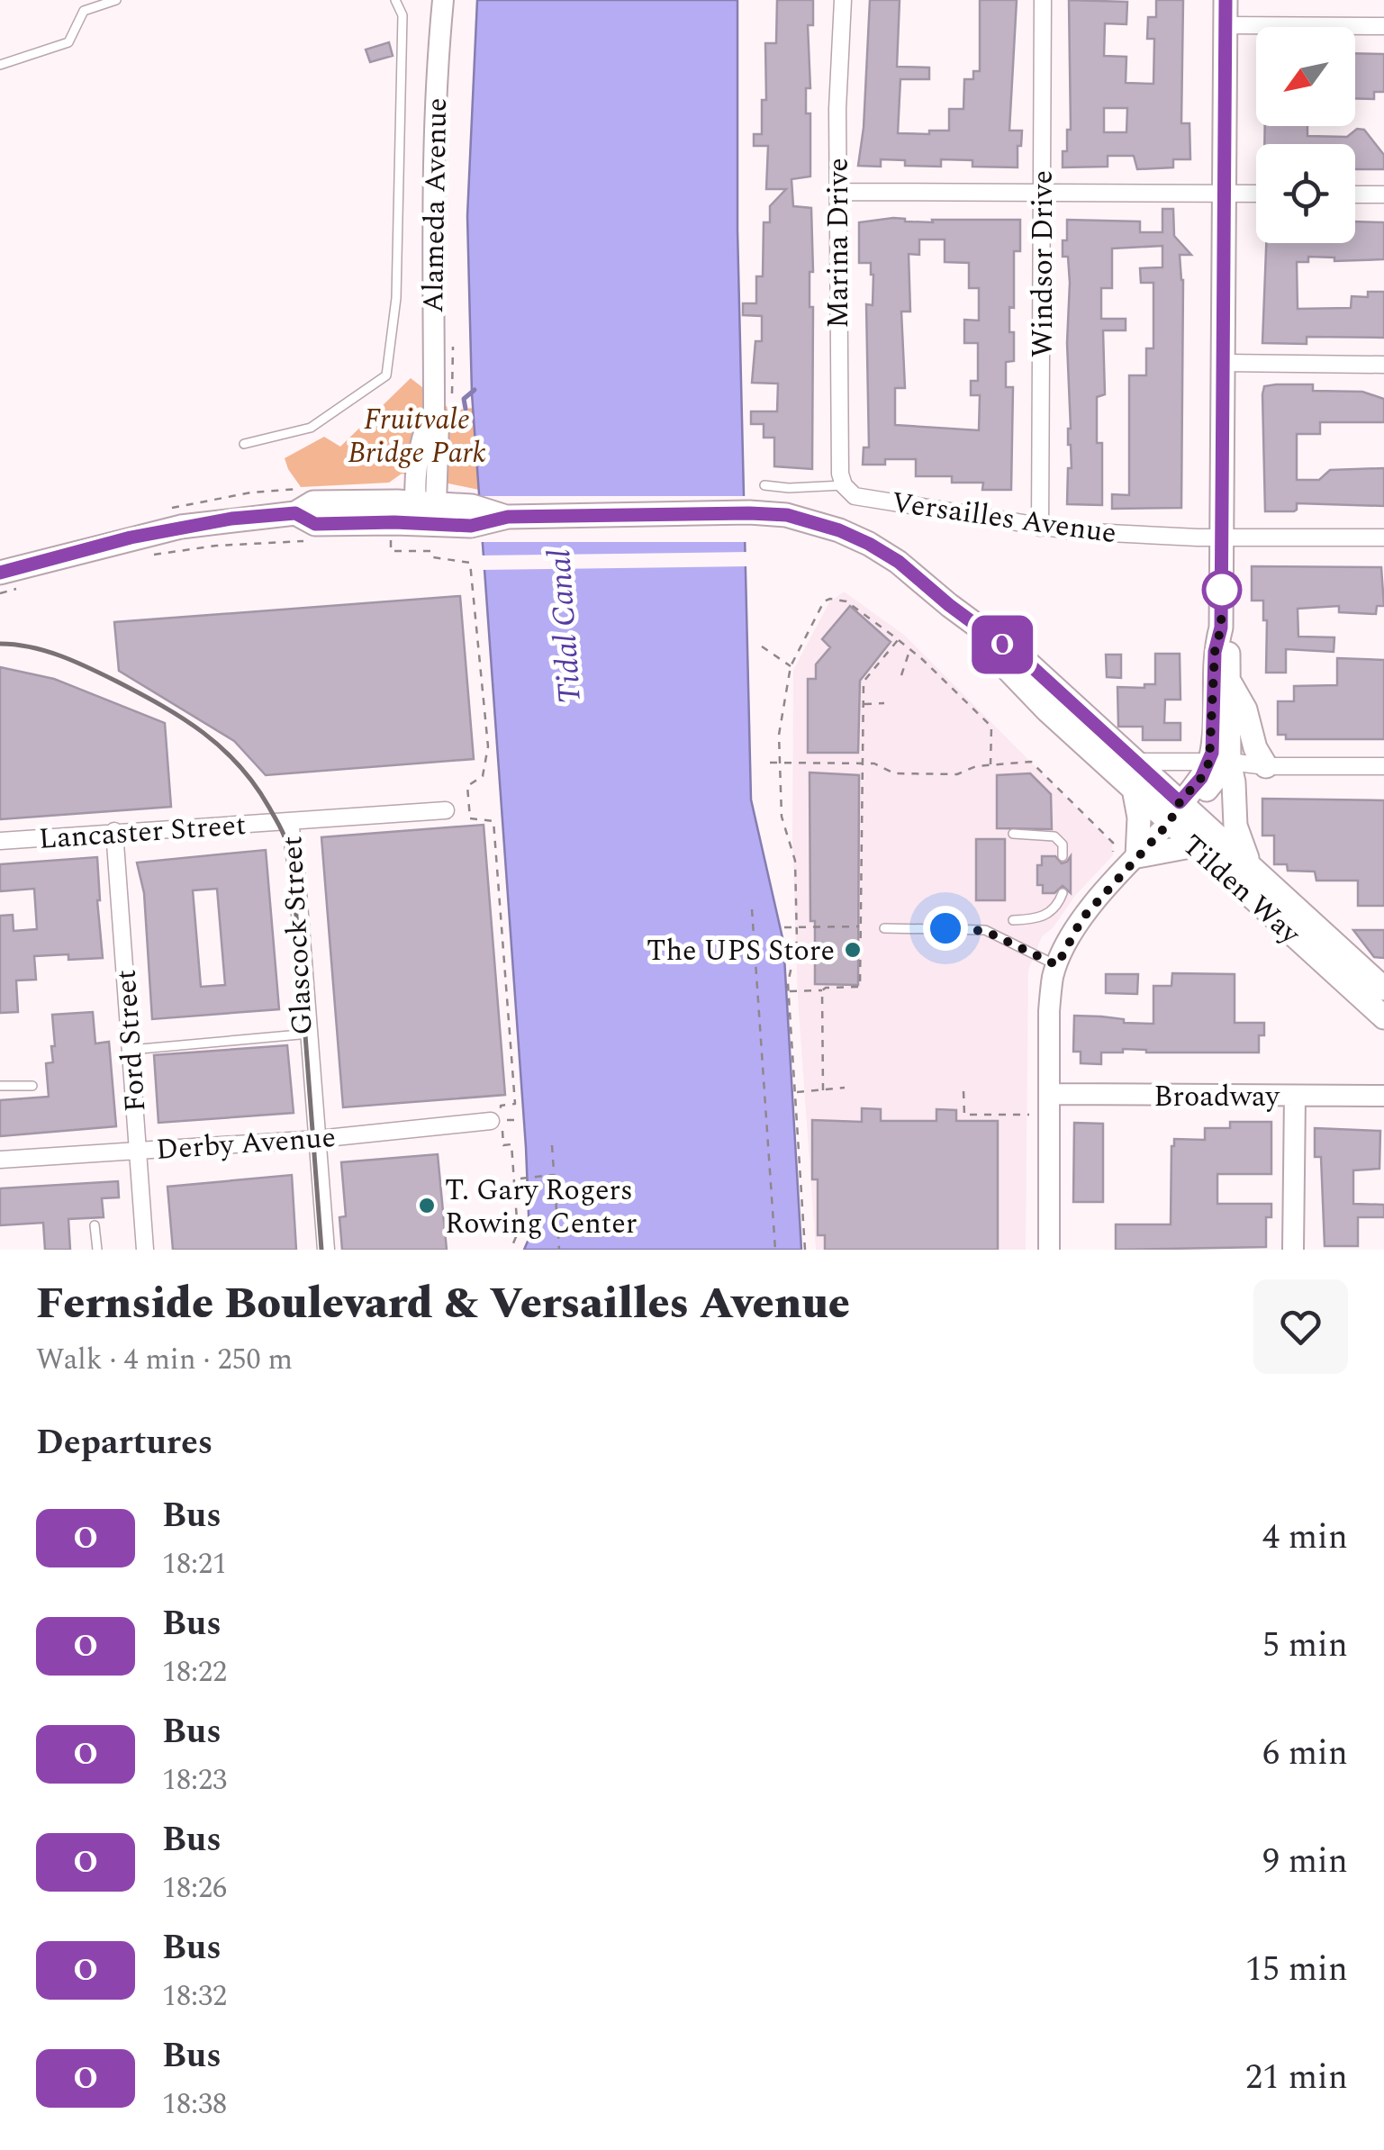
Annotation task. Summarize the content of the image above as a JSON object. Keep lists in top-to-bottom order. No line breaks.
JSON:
{"streets":{"main road":["Tilden Way"],"street":["Alameda Avenue","Marina Drive","Windsor Drive","Versailles Avenue","Lancaster Street","Glascock Street","Ford Street","Broadway","Derby Avenue"]},"crossings":[["Marina Drive","Versailles Avenue"],["Windsor Drive","Versailles Avenue"],["Lancaster Street","Glascock Street"],["Lancaster Street","Ford Street"],["Glascock Street","Derby Avenue"],["Ford Street","Derby Avenue"]],"water":["Tidal Canal"],"parks":["Fruitvale Bridge Park"],"places":["The UPS Store","T. Gary Rogers Rowing Center"],"lines":["bus line O"],"north":"bottom left","page":{"on_map":"O","heading":[["Fernside Boulevard & Versailles Avenue","Walk · 4 min · 250 m"],"Departures"],"list":[{"mark":"O","name":"Bus","note":"18:21","value":"4 min"},{"mark":"O","name":"Bus","note":"18:22","value":"5 min"},{"mark":"O","name":"Bus","note":"18:23","value":"6 min"},{"mark":"O","name":"Bus","note":"18:26","value":"9 min"},{"mark":"O","name":"Bus","note":"18:32","value":"15 min"},{"mark":"O","name":"Bus","note":"18:38","value":"21 min"}]}}
